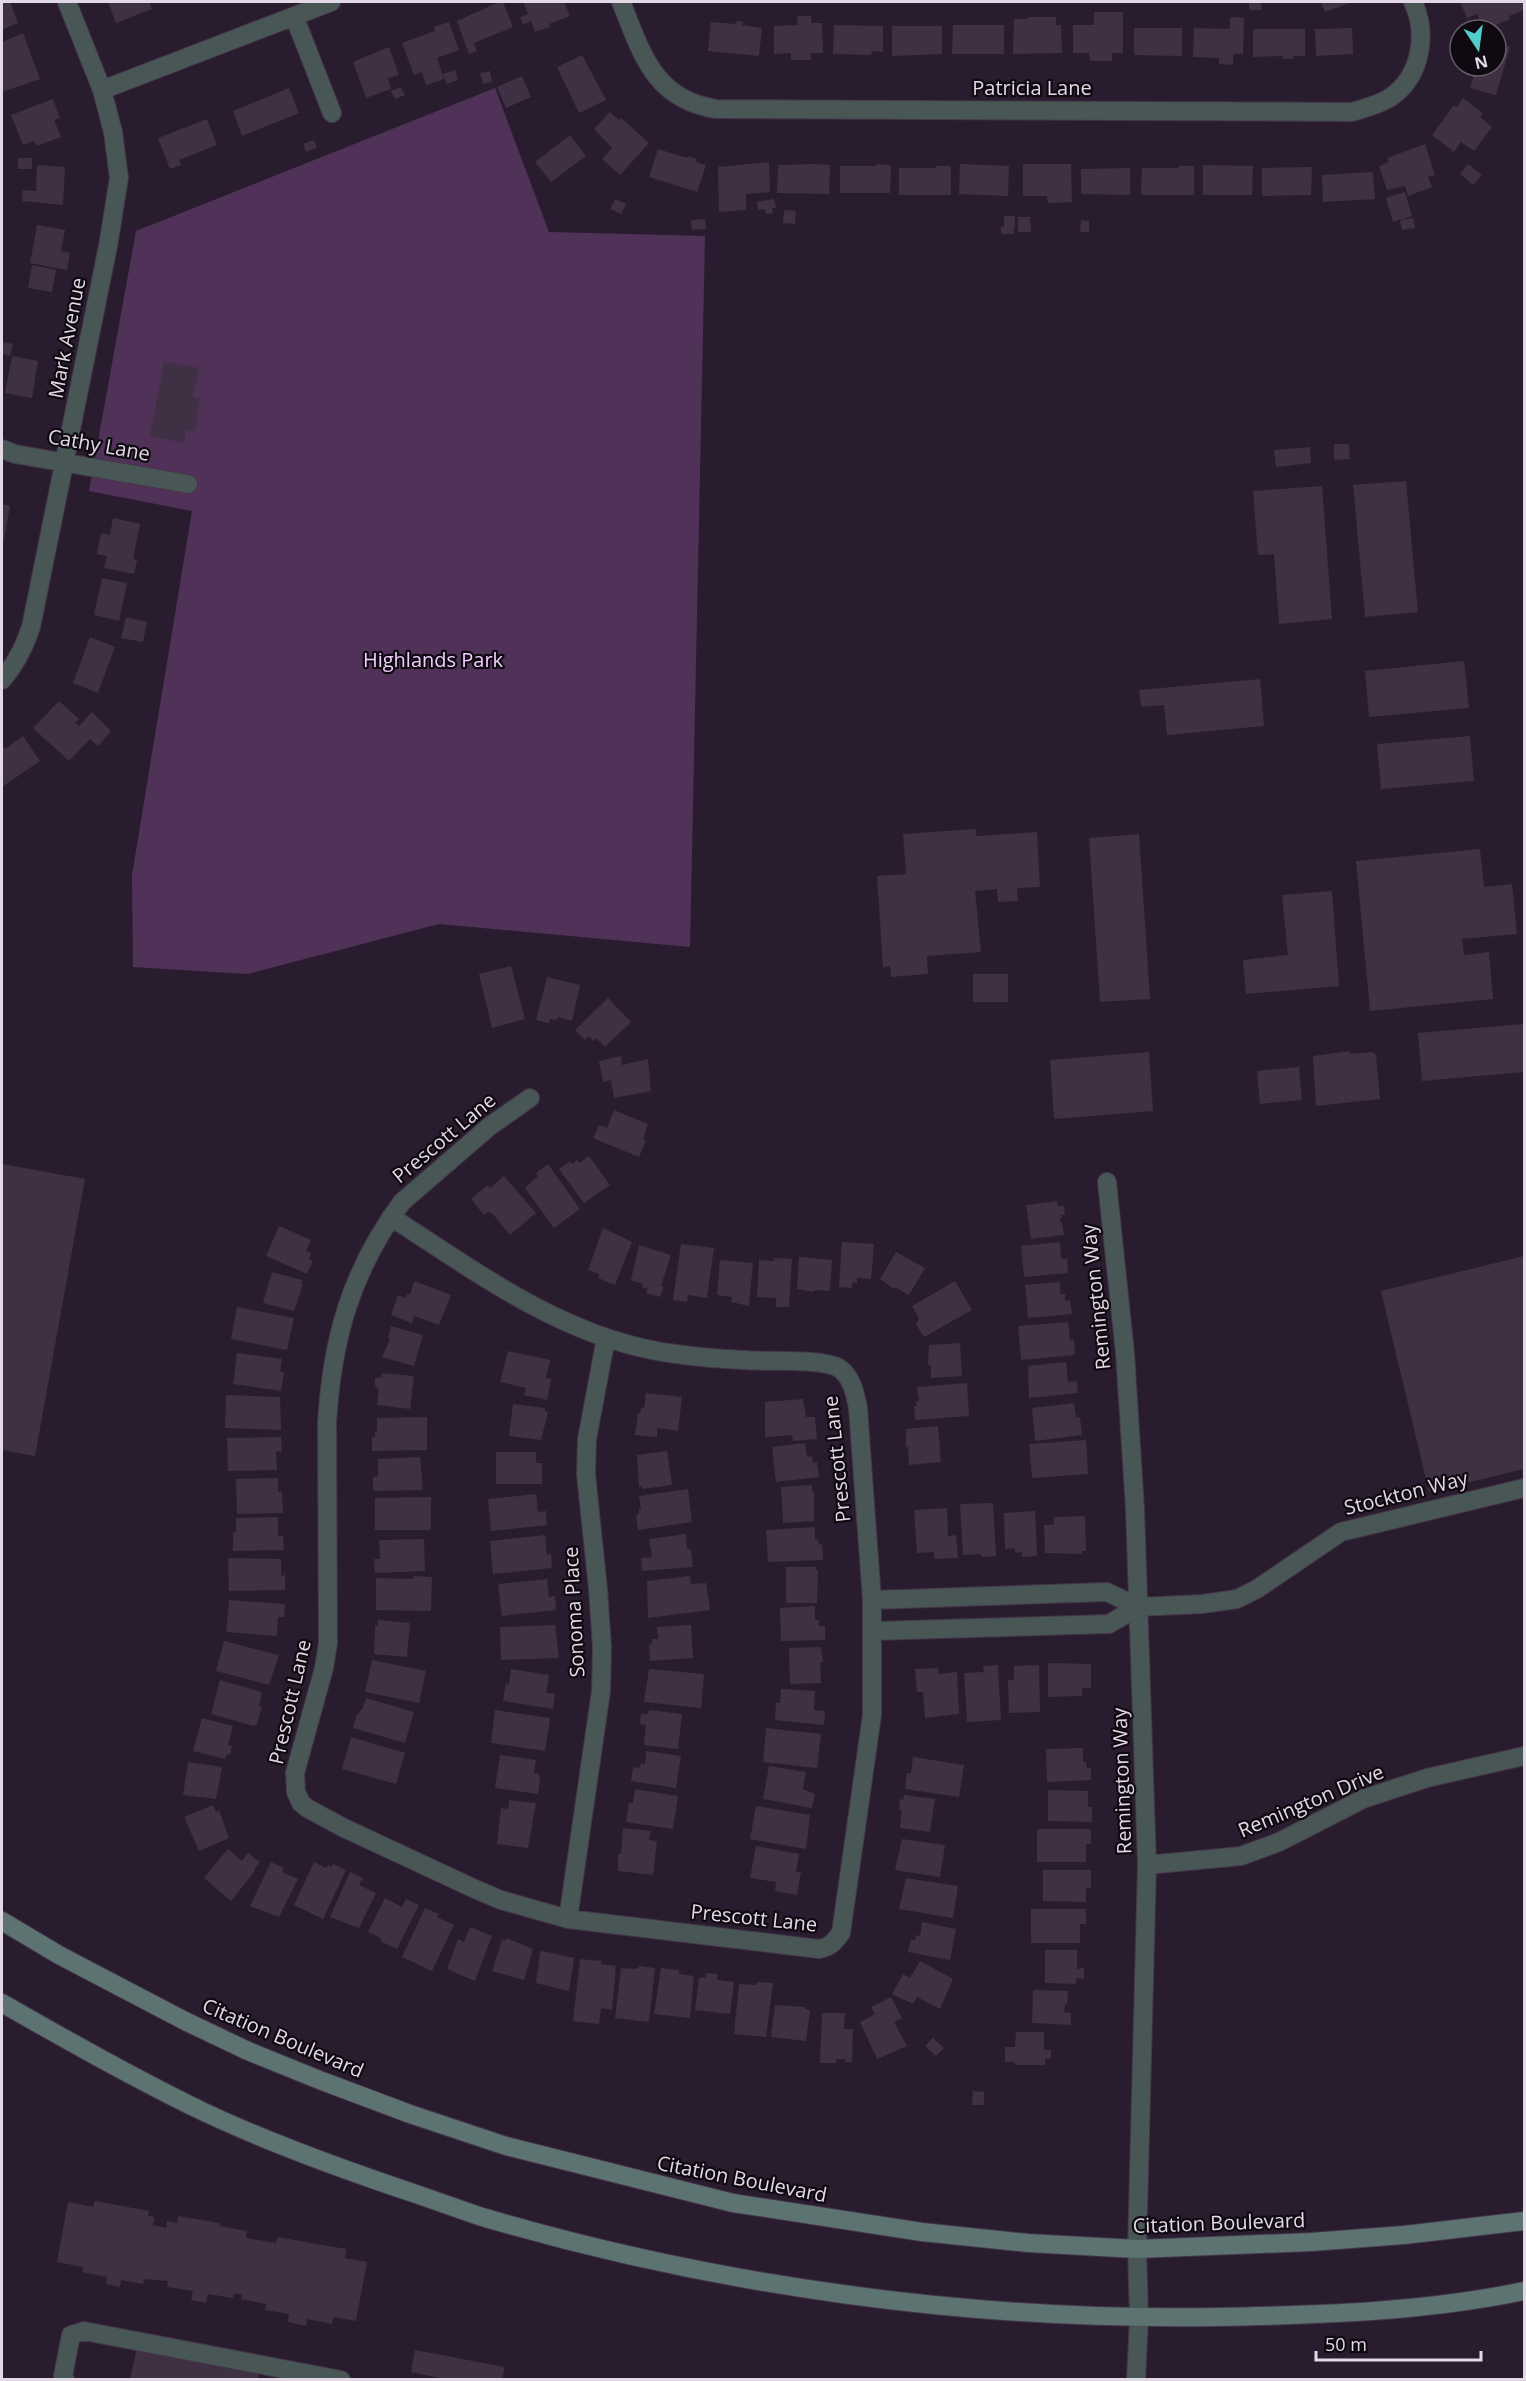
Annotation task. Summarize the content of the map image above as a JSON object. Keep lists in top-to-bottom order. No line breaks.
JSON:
{"streets":{"main road":["Citation Boulevard"],"street":["Patricia Lane","Mark Avenue","Cathy Lane","Prescott Lane","Remington Way","Stockton Way","Sonoma Place","Remington Drive"]},"crossings":[["Mark Avenue","Cathy Lane"],["Prescott Lane","Stockton Way"],["Prescott Lane","Sonoma Place"],["Remington Way","Stockton Way"],["Remington Way","Remington Drive"],["Remington Way","Citation Boulevard"]],"parks":["Highlands Park"],"scale_bar":"50 m","north":"bottom"}
